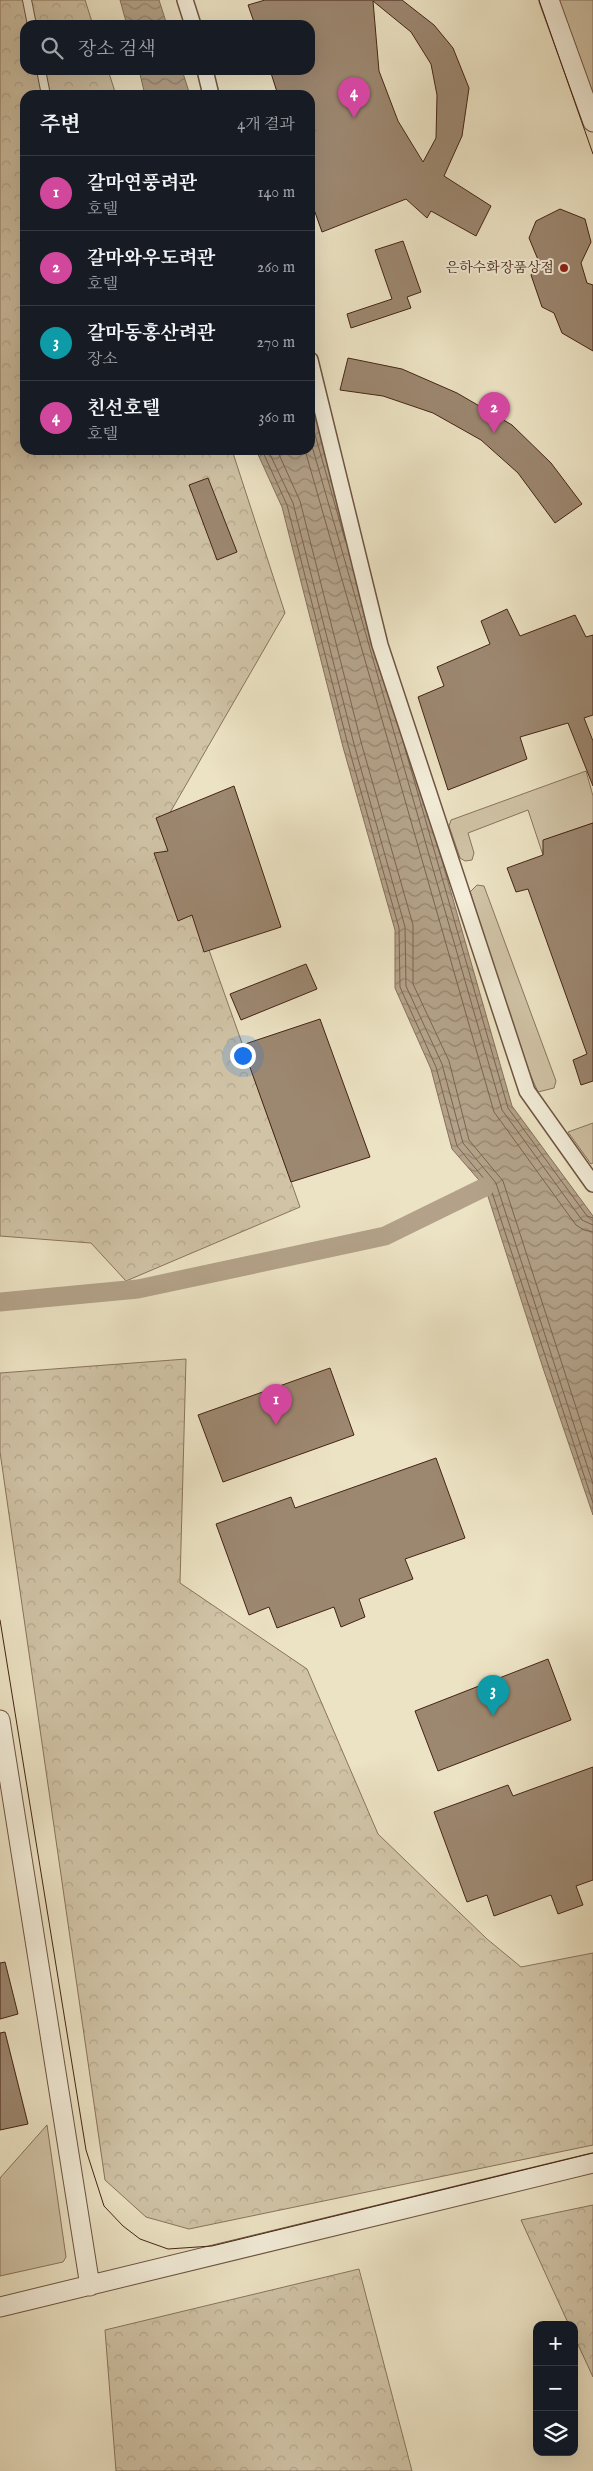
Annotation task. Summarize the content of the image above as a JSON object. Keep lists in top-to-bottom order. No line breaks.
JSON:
{"places":["은하수화장품상점"],"page":{"search":"장소 검색","pins":["4","2","1","3"],"heading":["주변","4개 결과"],"list":[{"mark":"1","name":"갈마연풍려관","note":"호텔","value":"140 m"},{"mark":"2","name":"갈마와우도려관","note":"호텔","value":"260 m"},{"mark":"3","name":"갈마동홍산려관","note":"장소","value":"270 m"},{"mark":"4","name":"친선호텔","note":"호텔","value":"360 m"}],"map_buttons":["+","−"]}}
